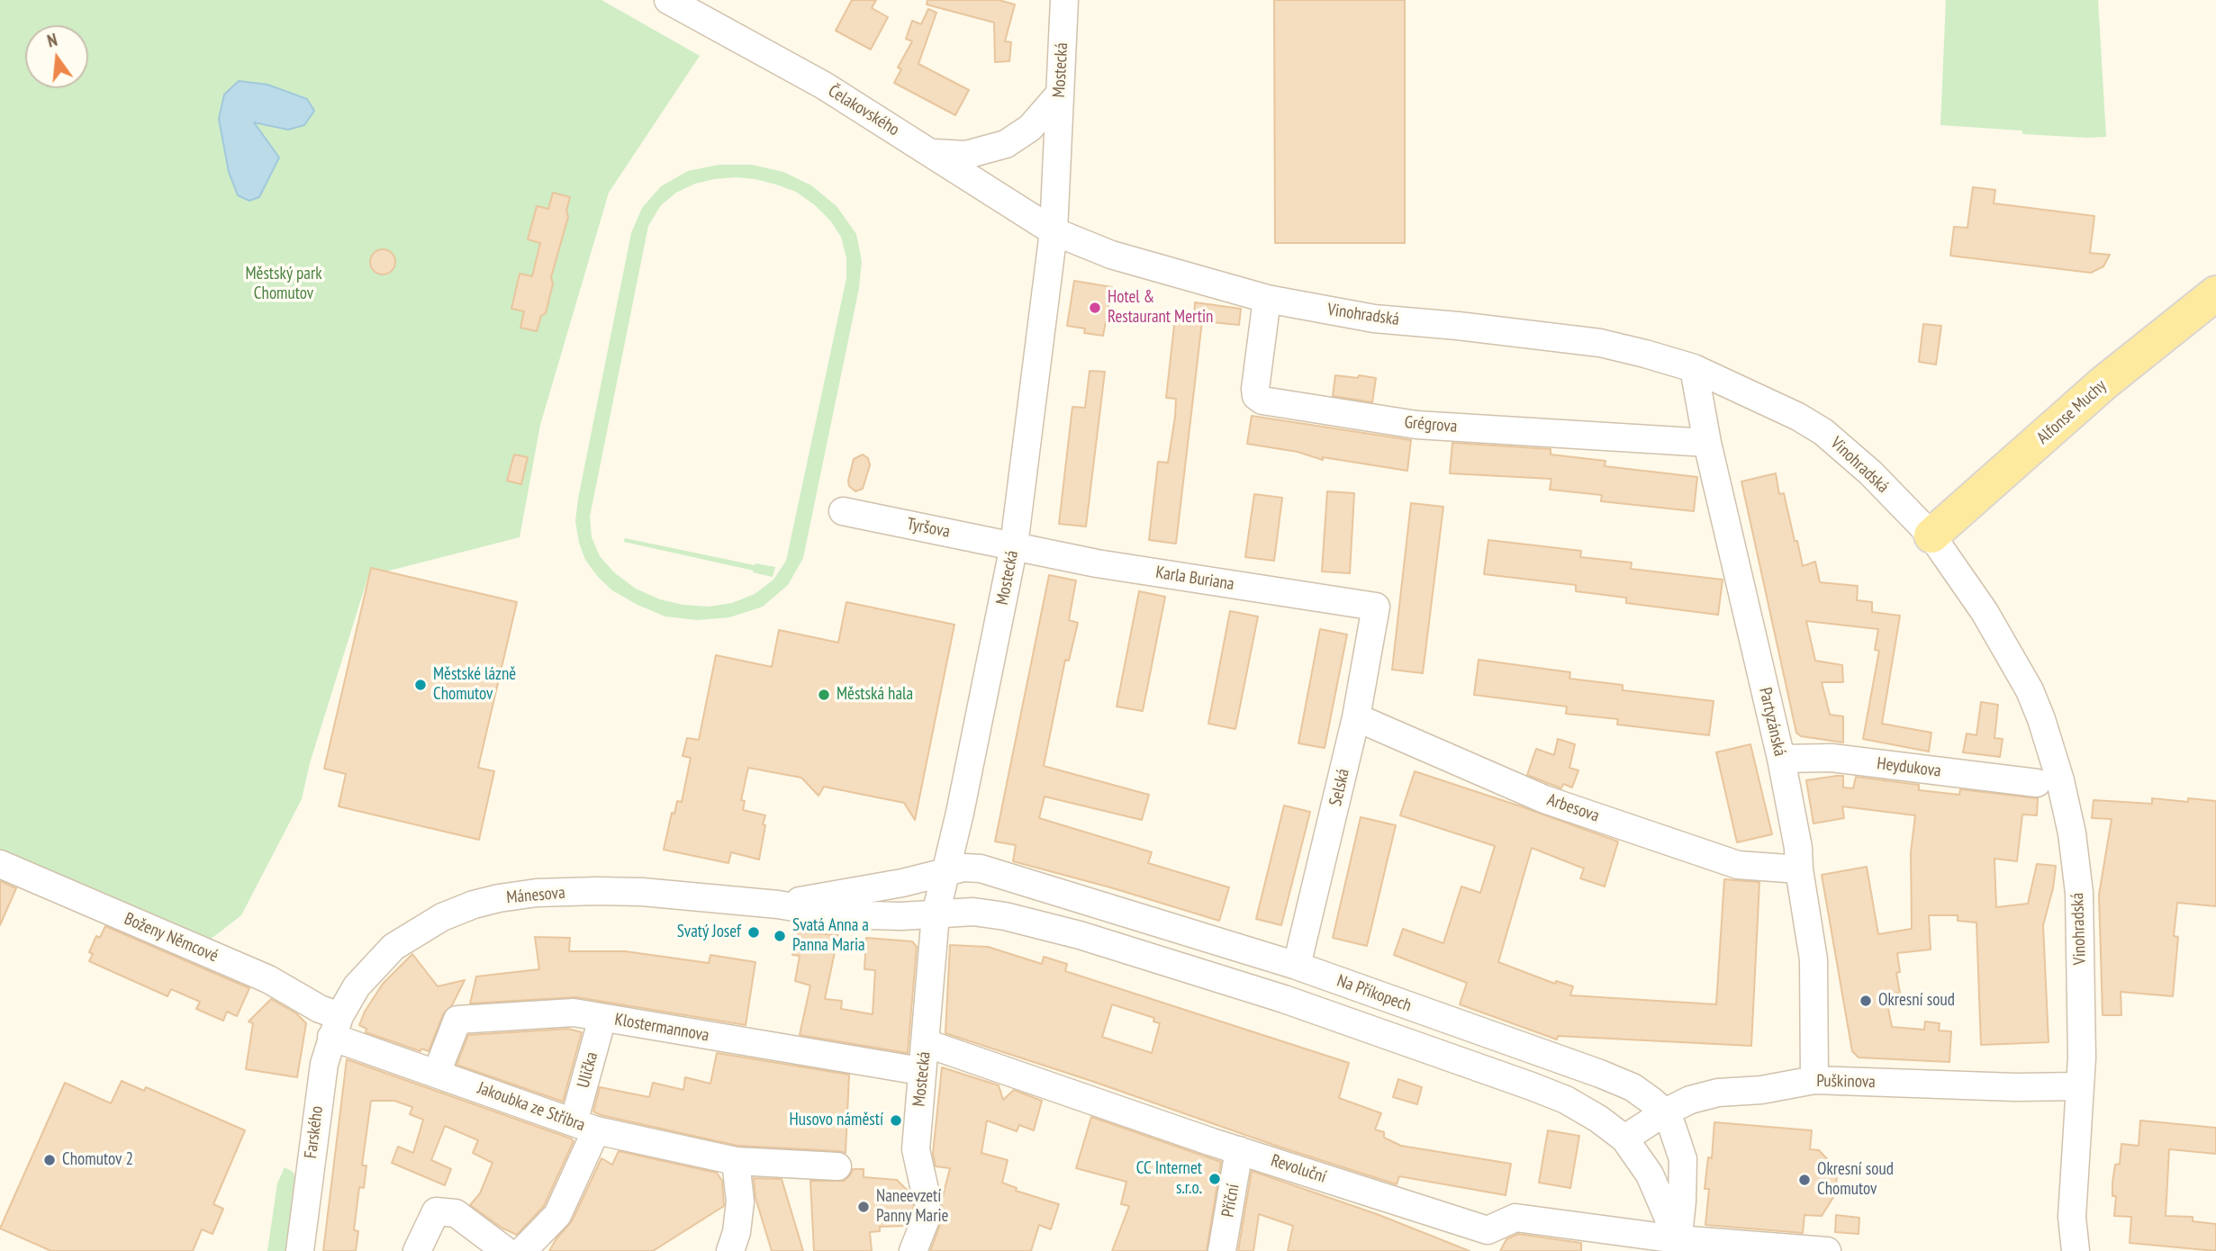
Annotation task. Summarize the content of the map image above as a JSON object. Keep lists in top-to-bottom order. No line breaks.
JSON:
{"streets":{"main road":["Alfonse Muchy"],"street":["Mostecká","Čelakovského","Vinohradská","Grégrova","Tyršova","Karla Buriana","Partyzánská","Heydukova","Selská","Arbesova","Mánesova","Boženy Němcové","Na Příkopech","Klostermannova","Ulička","Puškinova","Jakoubka ze Stříbra","Farského","Revoluční","Příční"]},"crossings":[["Mostecká","Čelakovského"],["Mostecká","Vinohradská"],["Mostecká","Tyršova"],["Mostecká","Karla Buriana"],["Mostecká","Mánesova"],["Mostecká","Na Příkopech"],["Mostecká","Klostermannova"],["Mostecká","Revoluční"],["Čelakovského","Vinohradská"],["Vinohradská","Alfonse Muchy"],["Vinohradská","Grégrova"],["Vinohradská","Partyzánská"],["Vinohradská","Puškinova"],["Grégrova","Partyzánská"],["Tyršova","Karla Buriana"],["Karla Buriana","Selská"],["Partyzánská","Heydukova"],["Partyzánská","Arbesova"],["Partyzánská","Puškinova"],["Selská","Arbesova"],["Selská","Na Příkopech"],["Mánesova","Boženy Němcové"],["Mánesova","Na Příkopech"],["Mánesova","Jakoubka ze Stříbra"],["Mánesova","Farského"],["Boženy Němcové","Jakoubka ze Stříbra"],["Boženy Němcové","Farského"],["Na Příkopech","Puškinova"],["Na Příkopech","Revoluční"],["Klostermannova","Ulička"],["Klostermannova","Jakoubka ze Stříbra"],["Ulička","Jakoubka ze Stříbra"],["Jakoubka ze Stříbra","Farského"],["Revoluční","Příční"]],"parks":["Městský park Chomutov"],"places":["Hotel & Restaurant Mertin","Městské lázně Chomutov","Městská hala","Svatý Josef","Svatá Anna a Panna Maria","Okresní soud","Husovo náměstí","Chomutov 2","CC Internet s.r.o.","Okresní soud Chomutov","Naneevzetí Panny Marie"],"north":"top"}
